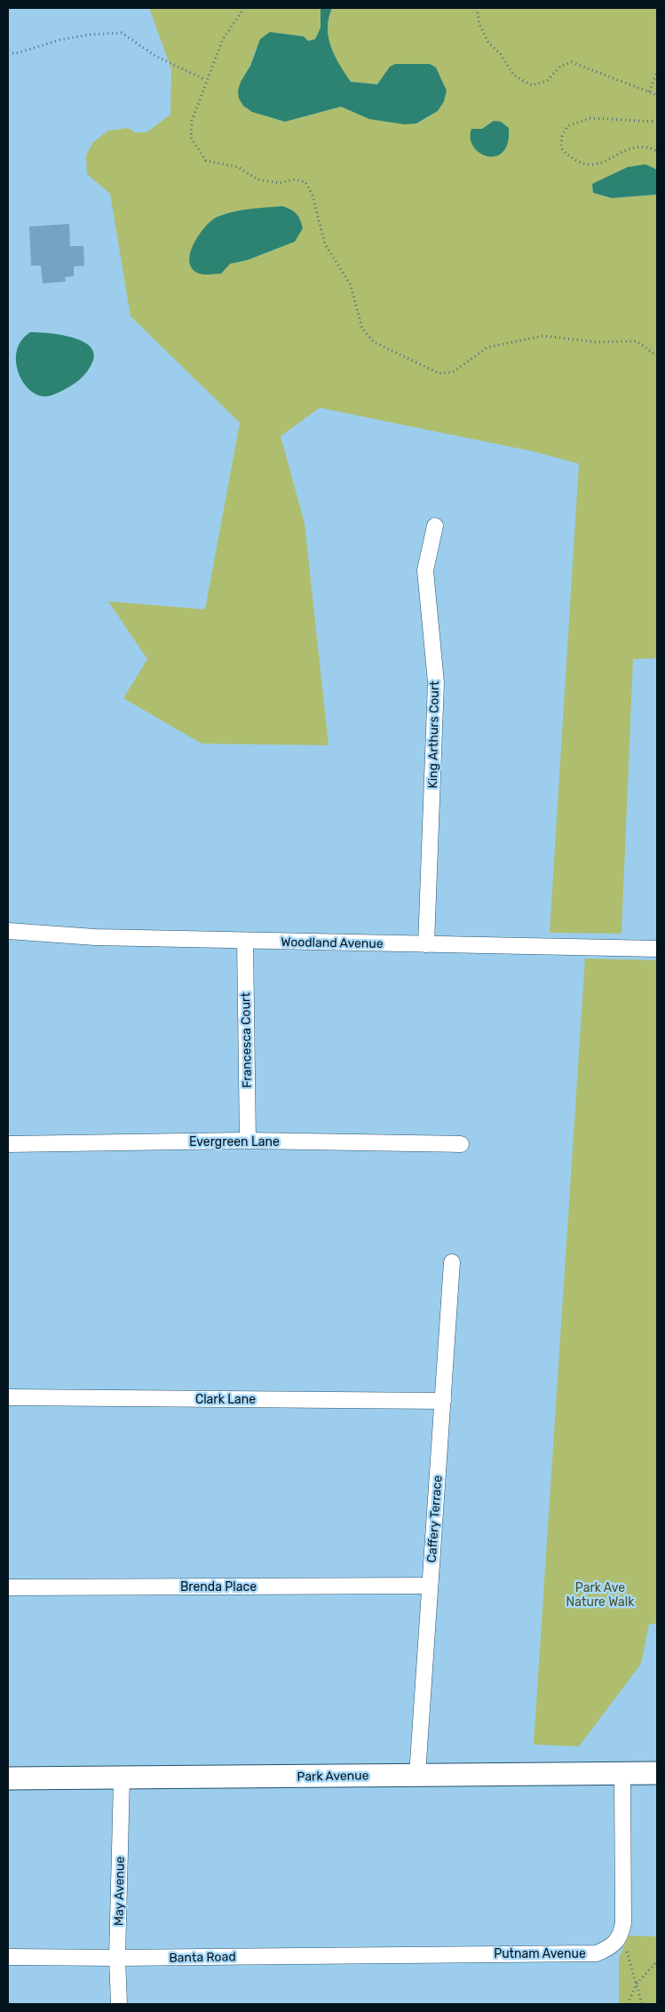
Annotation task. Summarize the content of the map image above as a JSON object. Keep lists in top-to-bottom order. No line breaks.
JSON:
{"streets":{"main road":["Park Avenue"],"street":["King Arthurs Court","Woodland Avenue","Francesca Court","Evergreen Lane","Clark Lane","Caffery Terrace","Brenda Place","May Avenue","Putnam Avenue","Banta Road"]},"crossings":[["King Arthurs Court","Woodland Avenue"],["Woodland Avenue","Francesca Court"],["Francesca Court","Evergreen Lane"],["Clark Lane","Caffery Terrace"],["Caffery Terrace","Brenda Place"],["Caffery Terrace","Park Avenue"],["Park Avenue","May Avenue"],["May Avenue","Banta Road"],["Putnam Avenue","Banta Road"]],"parks":["Park Ave Nature Walk"]}
